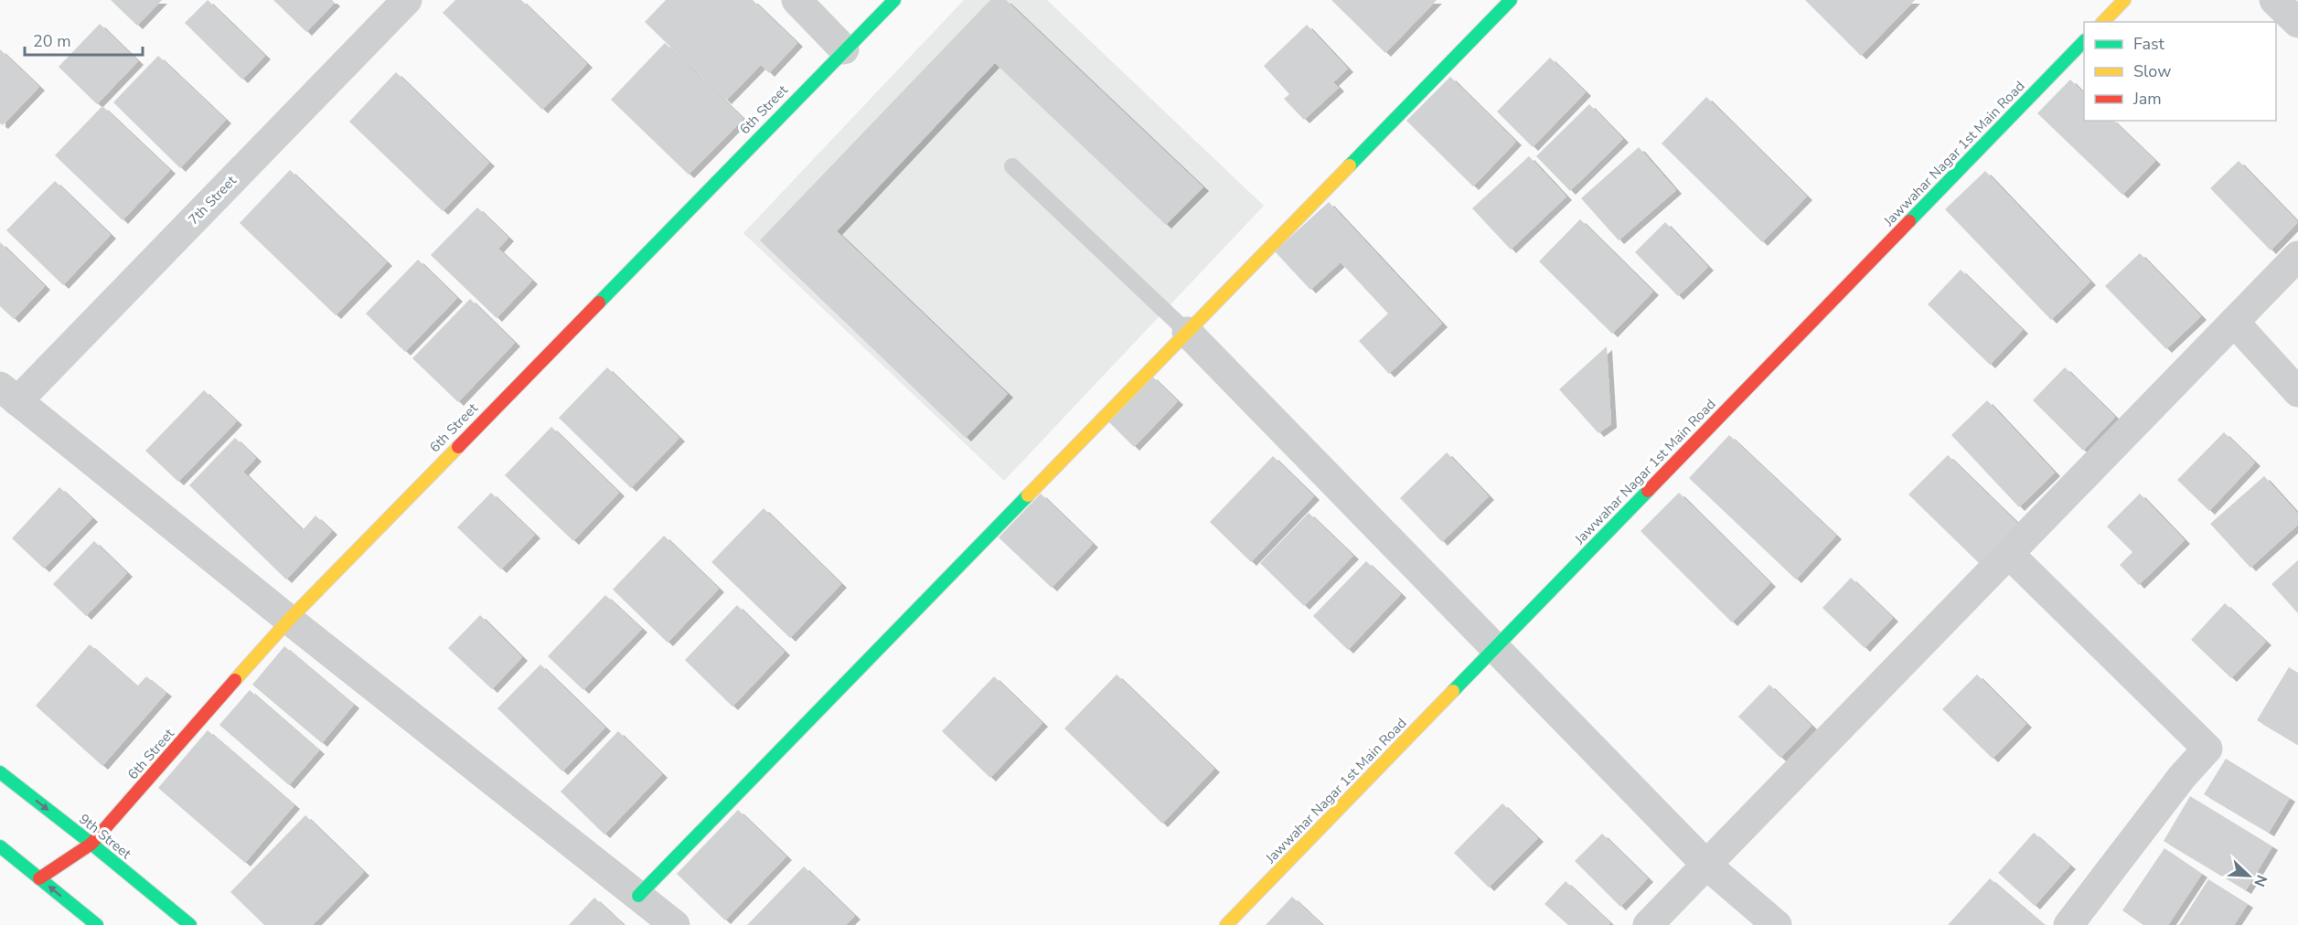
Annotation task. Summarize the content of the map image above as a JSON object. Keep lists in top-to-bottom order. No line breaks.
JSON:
{"streets":{"street":["6th Street","Jawwahar Nagar 1st Main Road","7th Street","9th Street"]},"crossings":[["6th Street","9th Street"]],"legend":["Fast","Slow","Jam"],"scale_bar":"20 m","north":"bottom right"}
